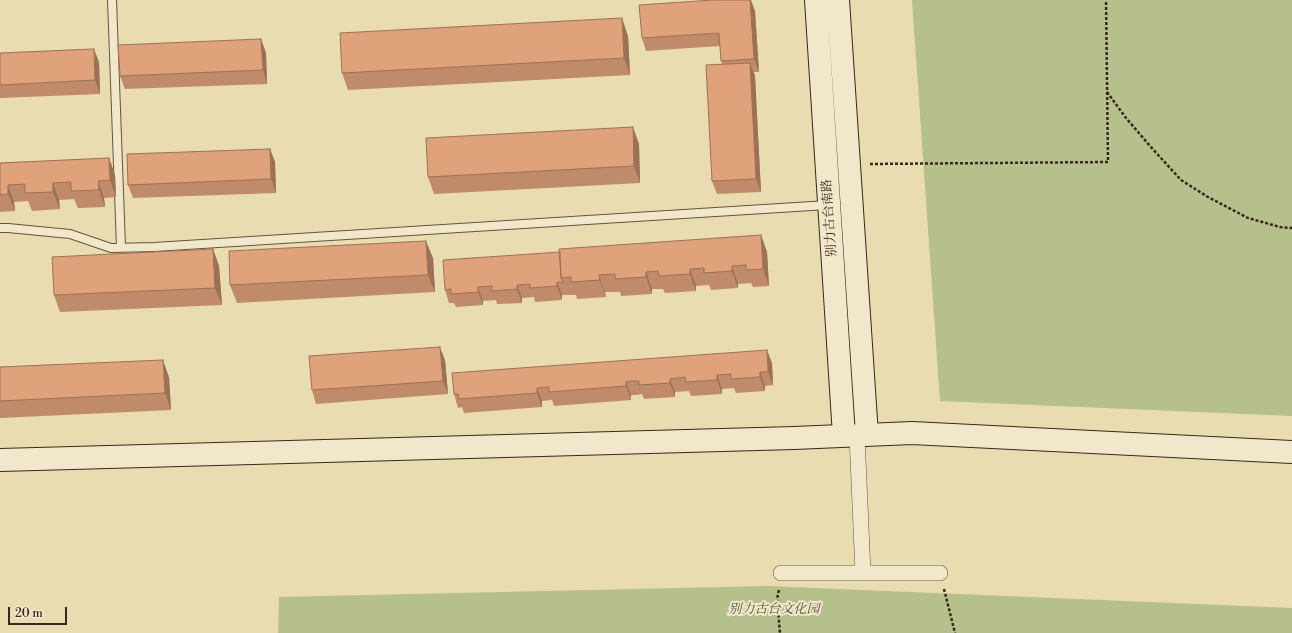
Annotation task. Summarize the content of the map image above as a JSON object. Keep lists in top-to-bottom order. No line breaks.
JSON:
{"streets":{"street":["别力古台南路"]},"parks":["别力古台文化园"],"scale_bar":"20 m"}
